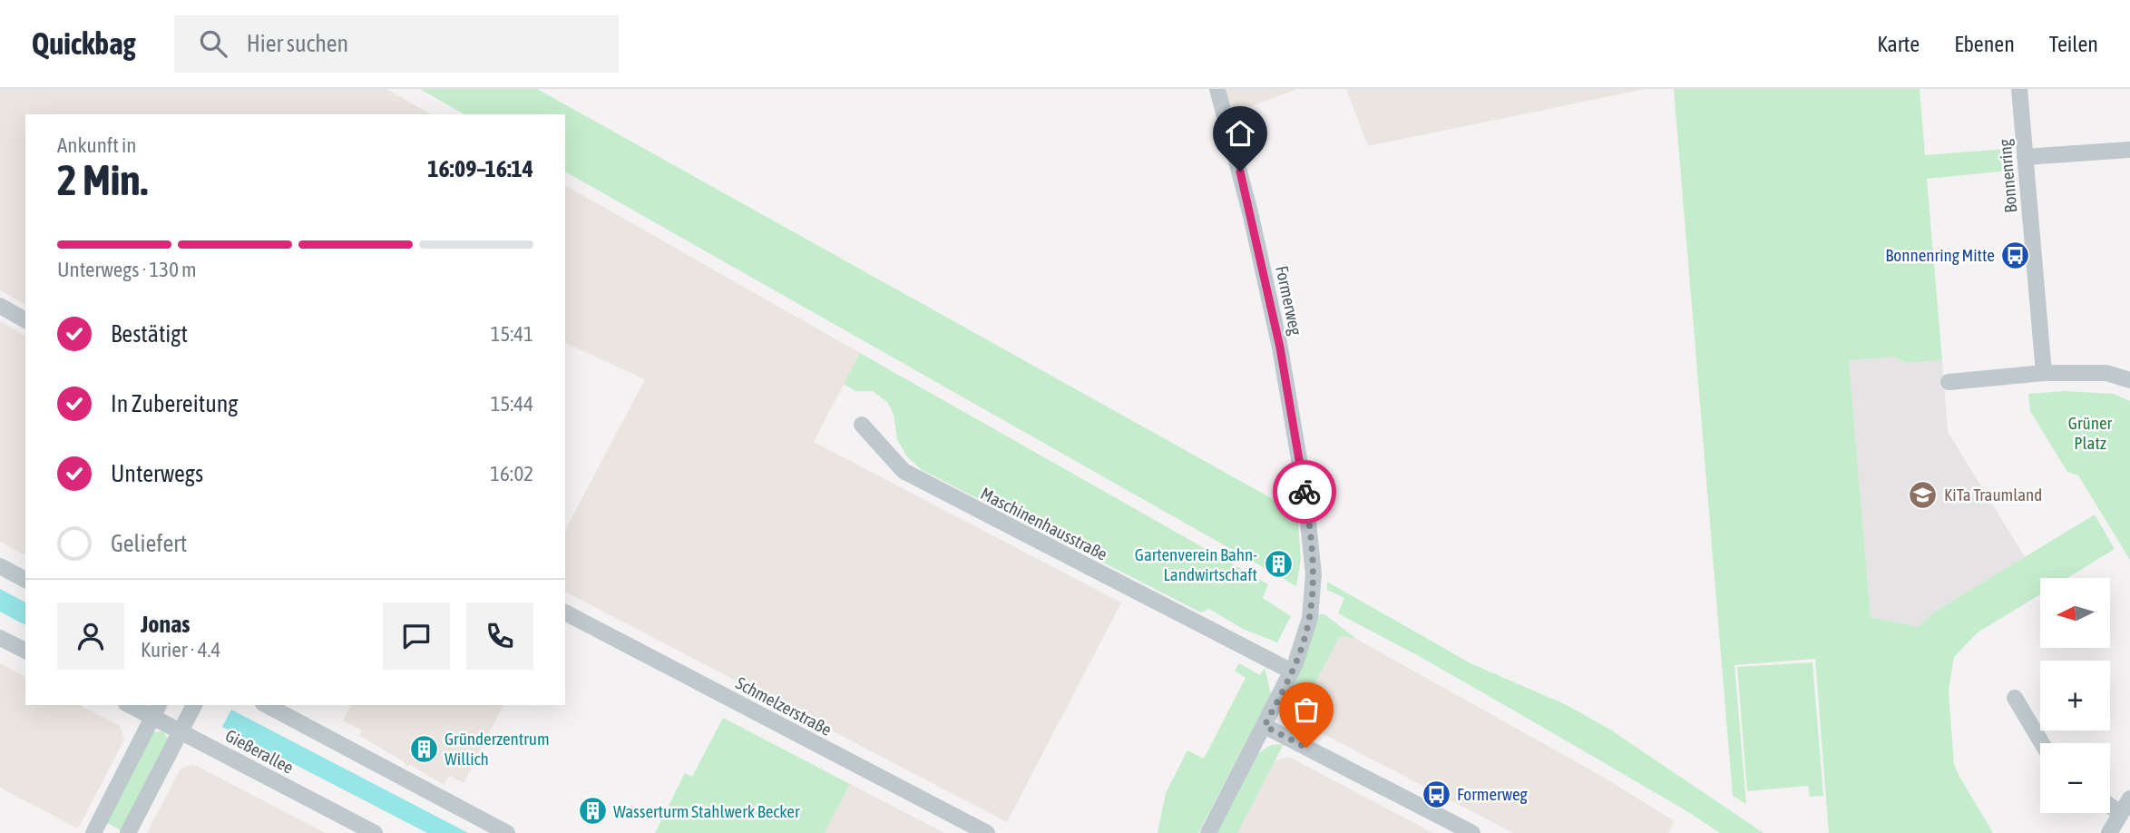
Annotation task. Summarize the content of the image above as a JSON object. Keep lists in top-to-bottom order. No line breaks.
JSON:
{"streets":{"street":["Bonnenring","Formerweg","Maschinenhausstraße","Schmelzerstraße","Gießerallee"]},"crossings":[["Formerweg","Maschinenhausstraße"]],"parks":["Grüner Platz"],"places":{"bus stop":["Bonnenring Mitte","Formerweg"],"school or university":["KiTa Traumland"],"building":["Gartenverein Bahn- Landwirtschaft","Gründerzentrum Willich","Wasserturm Stahlwerk Becker"]},"north":"left","page":{"header":"Quickbag","search":"Hier suchen","nav":["Karte","Ebenen","Teilen"],"heading":["2 Min.","Ankunft in","16:09–16:14"],"panel":["Jonas","Kurier · 4.4"],"bar":"Unterwegs · 130 m","list":[["Bestätigt","15:41"],["In Zubereitung","15:44"],["Unterwegs","16:02"],"Geliefert"],"map_buttons":["+","−"]}}
